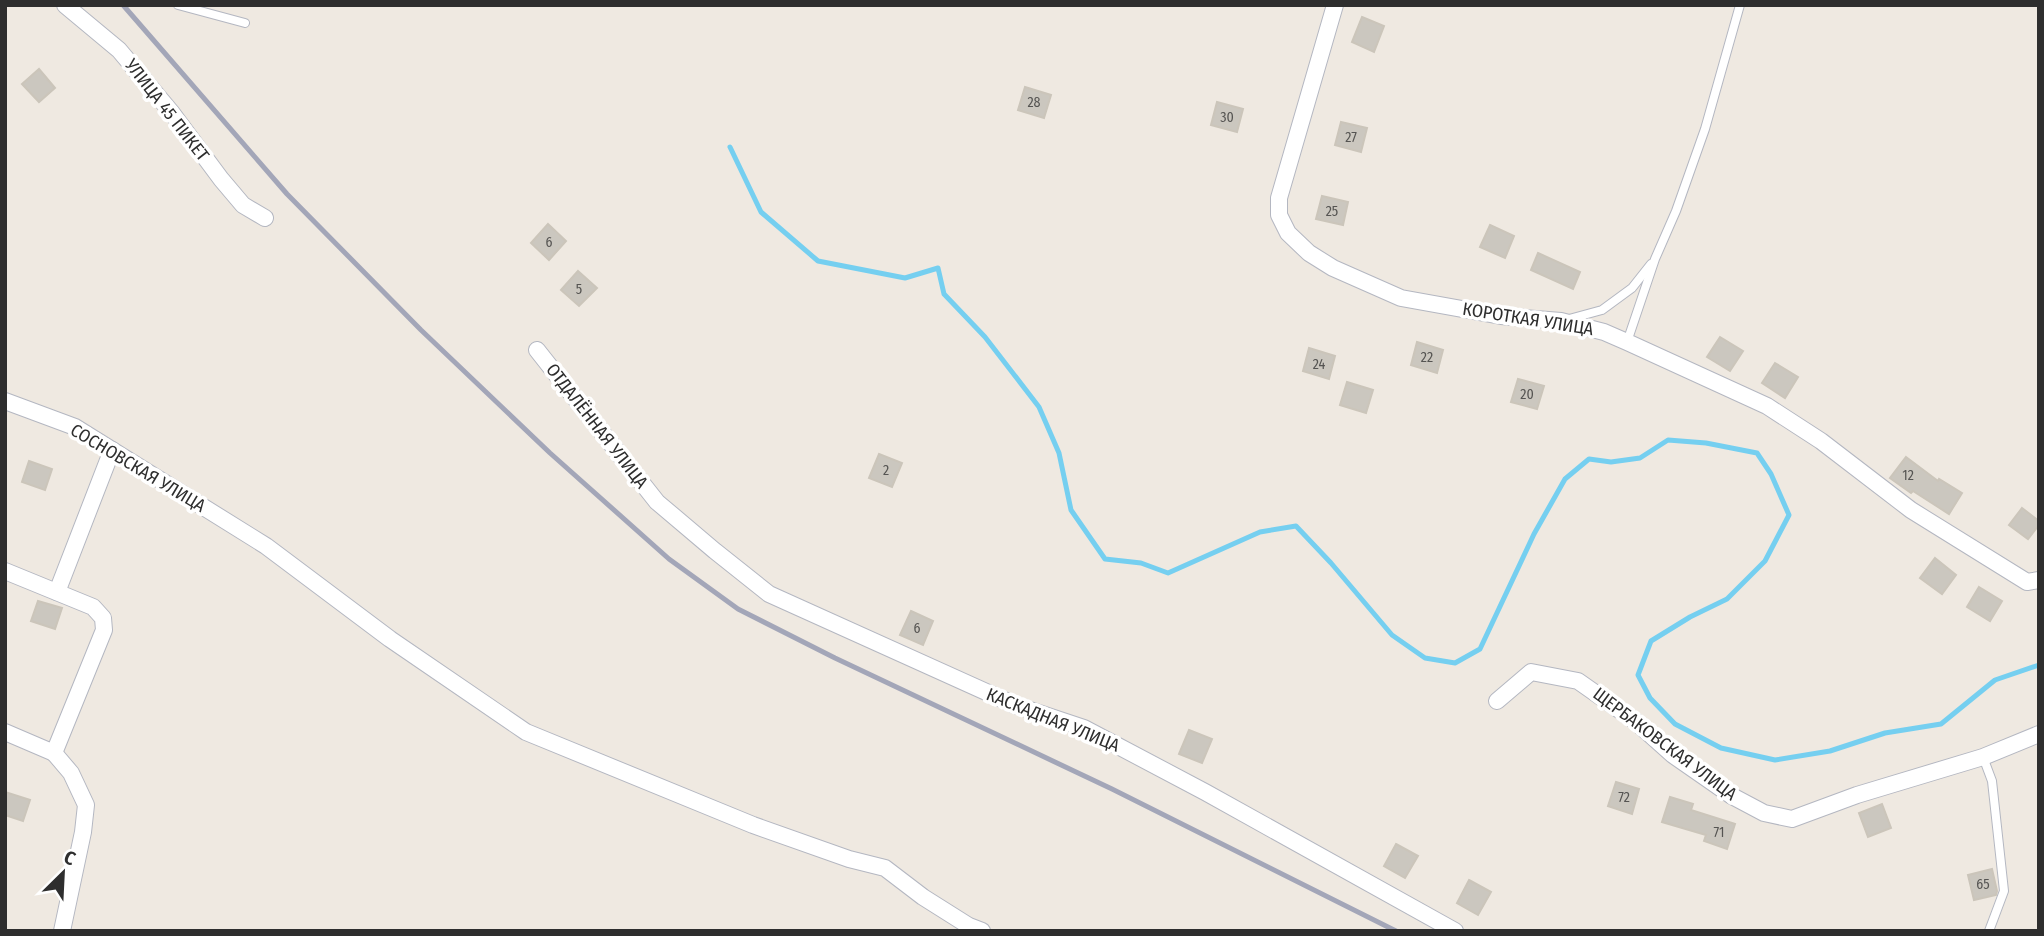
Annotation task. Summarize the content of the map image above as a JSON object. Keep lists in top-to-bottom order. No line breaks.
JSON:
{"streets":{"street":["УЛИЦА 45 ПИКЕТ","КОРОТКАЯ УЛИЦА","ОТДАЛЁННАЯ УЛИЦА","СОСНОВСКАЯ УЛИЦА","КАСКАДНАЯ УЛИЦА","ЩЕРБАКОВСКАЯ УЛИЦА"]},"crossings":[["ОТДАЛЁННАЯ УЛИЦА","КАСКАДНАЯ УЛИЦА"]],"house_numbers":["28","30","27","25","6","5","22","24","20","2","12","6","72","71","65"],"north":"top right"}
